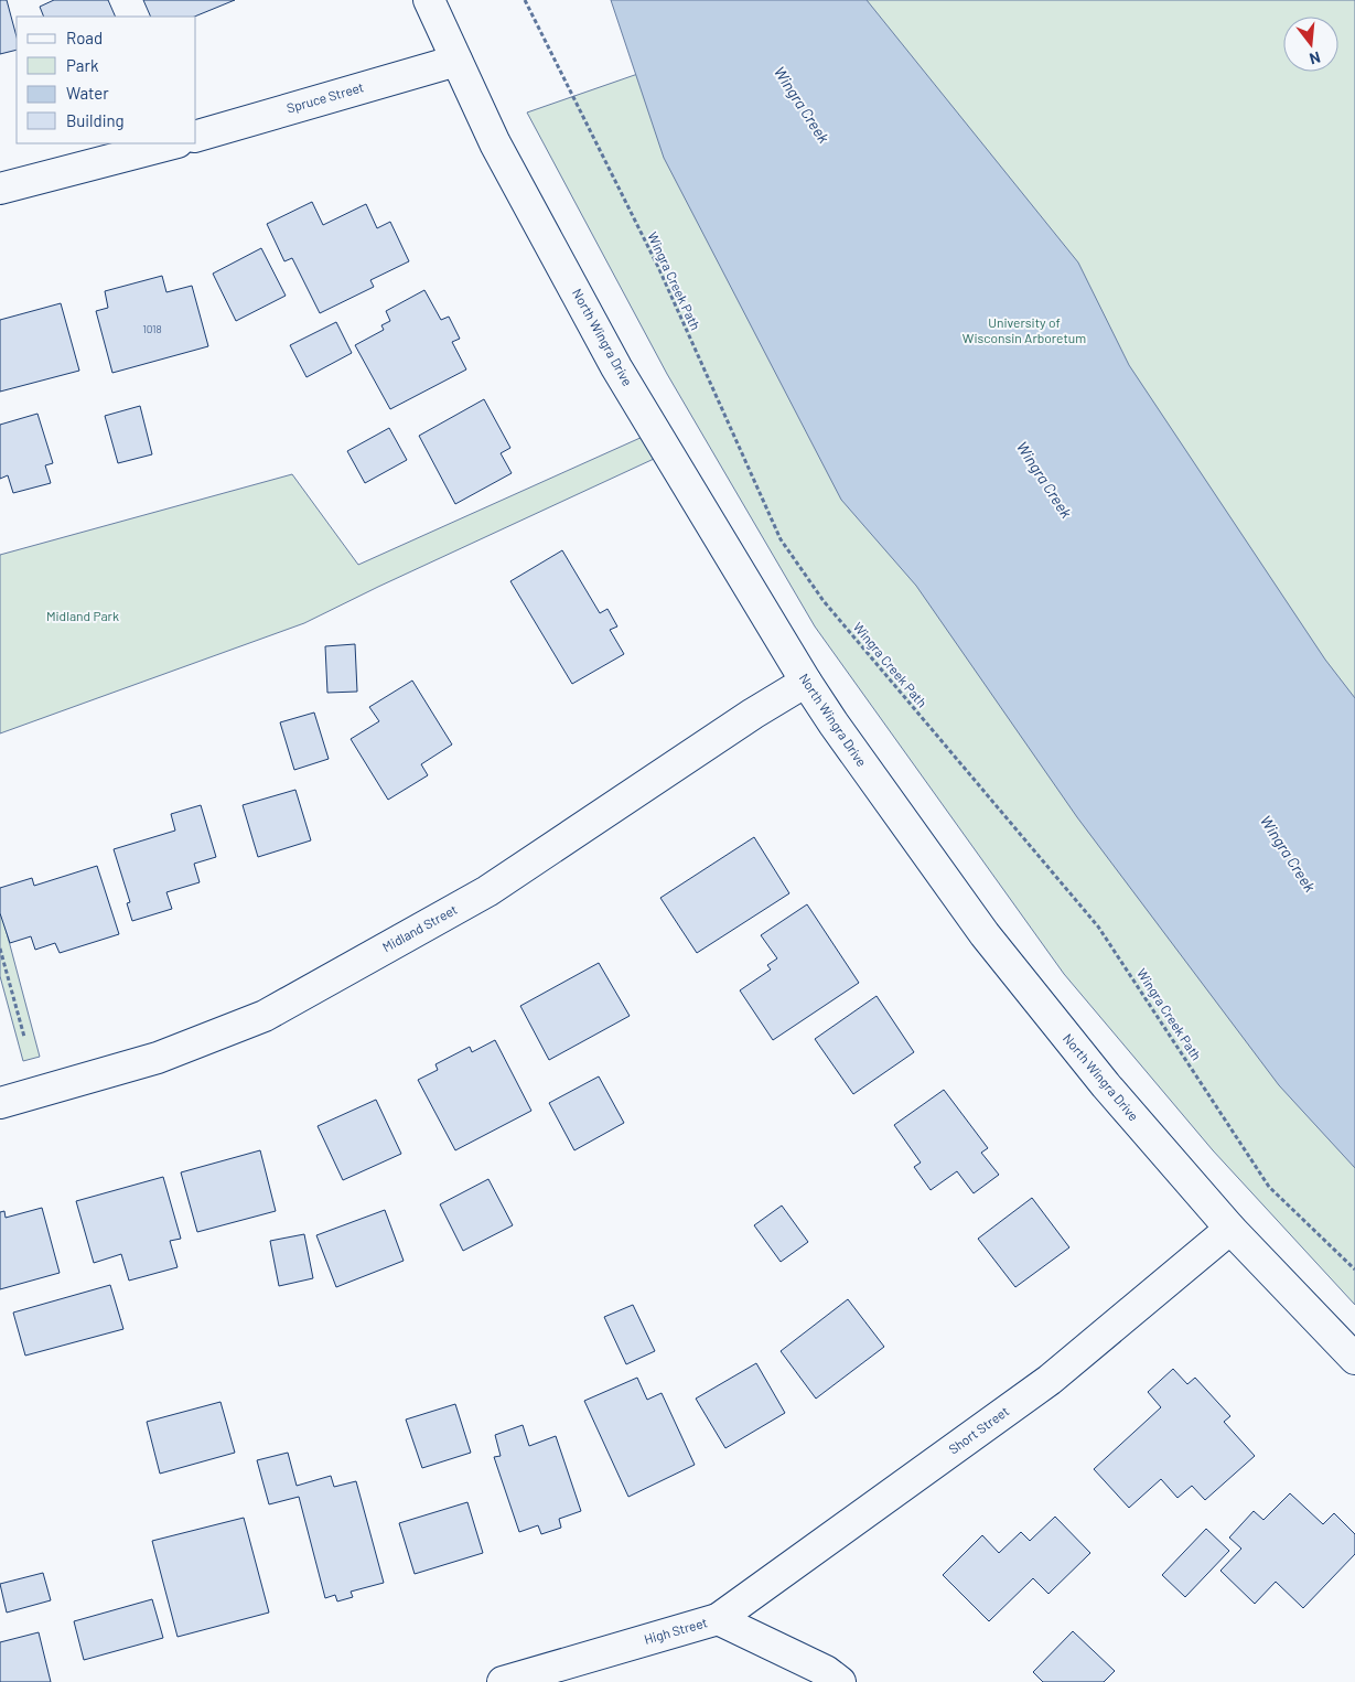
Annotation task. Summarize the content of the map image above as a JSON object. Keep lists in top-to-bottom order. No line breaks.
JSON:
{"streets":{"street":["Spruce Street","North Wingra Drive","Midland Street","Short Street","High Street"],"path":["Wingra Creek Path"]},"crossings":[["Spruce Street","North Wingra Drive"],["North Wingra Drive","Midland Street"],["North Wingra Drive","Short Street"],["Short Street","High Street"]],"water":["Wingra Creek"],"parks":["University of Wisconsin Arboretum","Midland Park"],"house_numbers":["1018"],"legend":["Road","Park","Water","Building"],"north":"bottom"}
